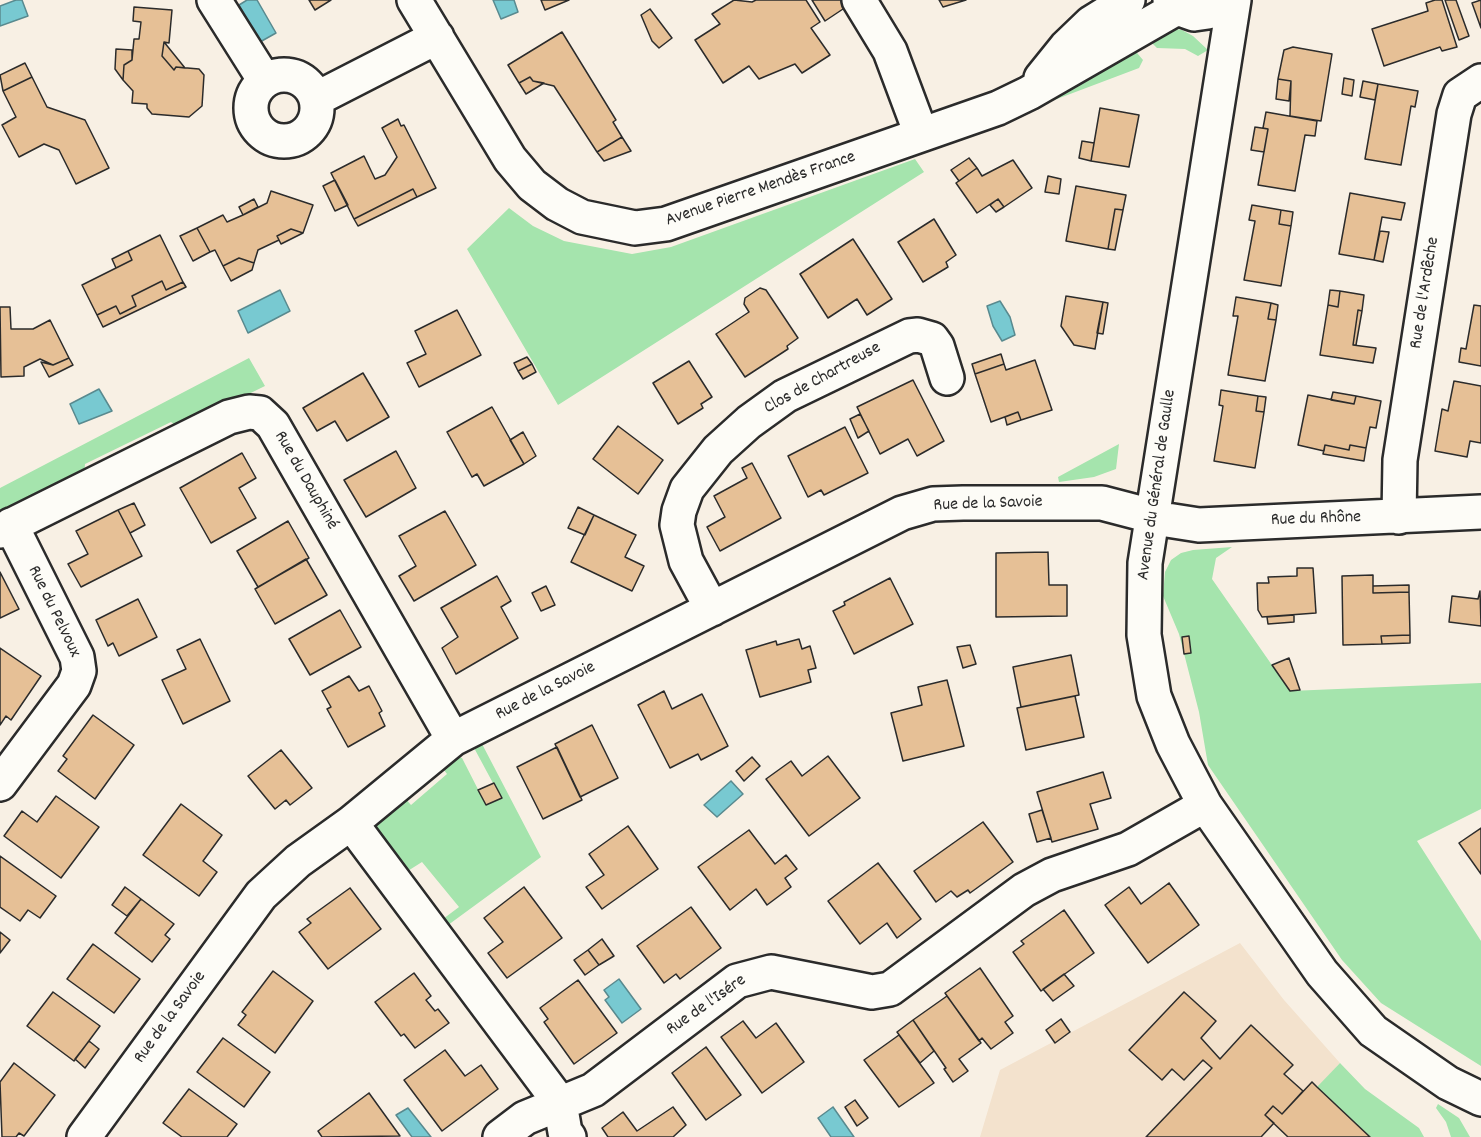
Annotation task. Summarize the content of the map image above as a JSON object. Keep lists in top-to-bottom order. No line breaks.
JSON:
{"streets":{"street":["Avenue Pierre Mendès France","Rue de l'Ardêche","Clos de Chartreuse","Rue du Dauphiné","Avenue du Général de Gaulle","Rue de la Savoie","Rue du Rhône","Rue du Pelvoux","Rue de l'Isére"]},"crossings":[["Rue de l'Ardêche","Rue du Rhône"],["Clos de Chartreuse","Rue de la Savoie"],["Rue du Dauphiné","Rue de la Savoie"],["Rue du Dauphiné","Rue du Pelvoux"],["Avenue du Général de Gaulle","Rue de la Savoie"],["Avenue du Général de Gaulle","Rue du Rhône"],["Avenue du Général de Gaulle","Rue de l'Isére"],["Rue de la Savoie","Rue du Rhône"]]}
